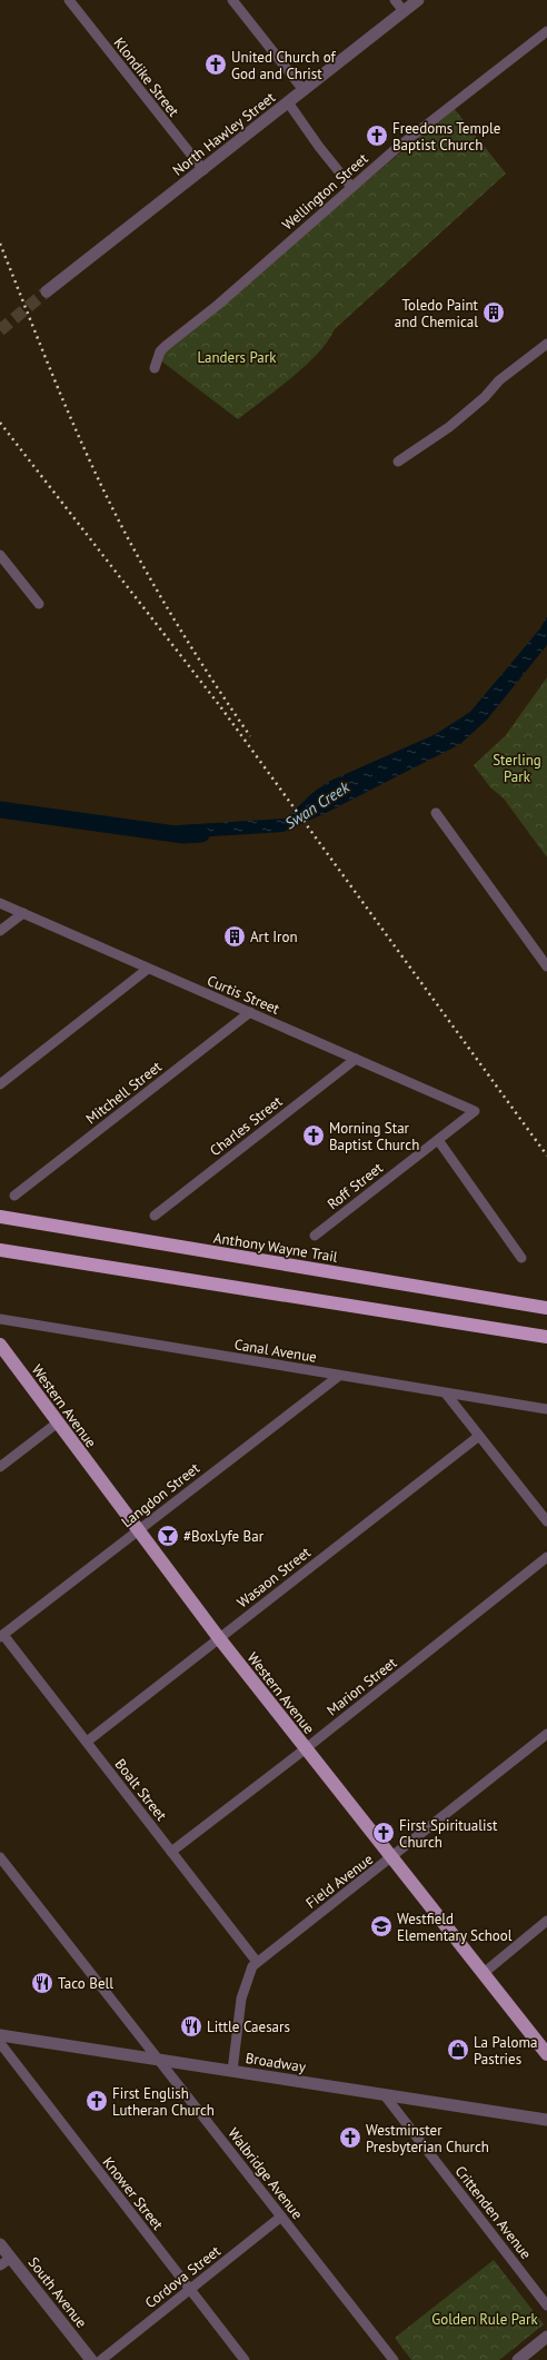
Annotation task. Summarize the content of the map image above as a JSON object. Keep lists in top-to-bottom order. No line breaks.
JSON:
{"streets":{"highway":["Anthony Wayne Trail"],"main road":["Western Avenue"],"street":["Klondike Street","North Hawley Street","Wellington Street","Curtis Street","Mitchell Street","Charles Street","Roff Street","Canal Avenue","Langdon Street","Wasaon Street","Marion Street","Boalt Street","Field Avenue","Broadway","Walbridge Avenue","Knower Street","Crittenden Avenue","Cordova Street","South Avenue"]},"crossings":[["Klondike Street","North Hawley Street"],["Curtis Street","Mitchell Street"],["Curtis Street","Charles Street"],["Curtis Street","Roff Street"],["Canal Avenue","Langdon Street"],["Western Avenue","Langdon Street"],["Western Avenue","Wasaon Street"],["Western Avenue","Marion Street"],["Western Avenue","Field Avenue"],["Langdon Street","Boalt Street"],["Wasaon Street","Boalt Street"],["Marion Street","Boalt Street"],["Boalt Street","Field Avenue"],["Field Avenue","Broadway"],["Broadway","Walbridge Avenue"],["Broadway","Crittenden Avenue"],["Walbridge Avenue","Cordova Street"],["Knower Street","Cordova Street"]],"water":["Swan Creek"],"parks":["Landers Park","Sterling Park","Golden Rule Park"],"places":{"church":["United Church of God and Christ","Freedoms Temple Baptist Church","Morning Star Baptist Church","First Spiritualist Church","First English Lutheran Church","Westminster Presbyterian Church"],"building":["Toledo Paint and Chemical","Art Iron"],"bar":["#BoxLyfe Bar"],"school or university":["Westfield Elementary School"],"restaurant":["Taco Bell","Little Caesars"],"shop":["La Paloma Pastries"]}}
